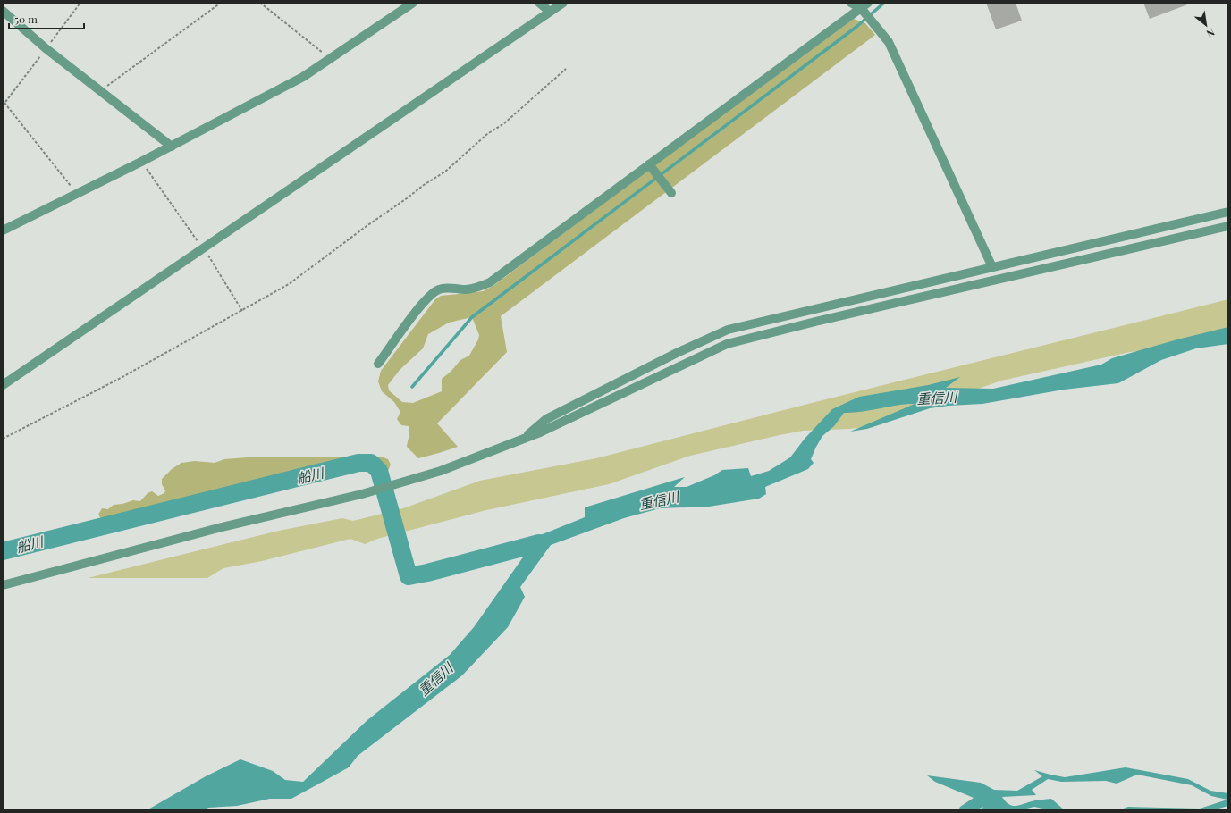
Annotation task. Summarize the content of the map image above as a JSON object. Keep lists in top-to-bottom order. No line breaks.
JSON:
{"water":["重信川","船川"],"scale_bar":"50 m","north":"bottom right"}
